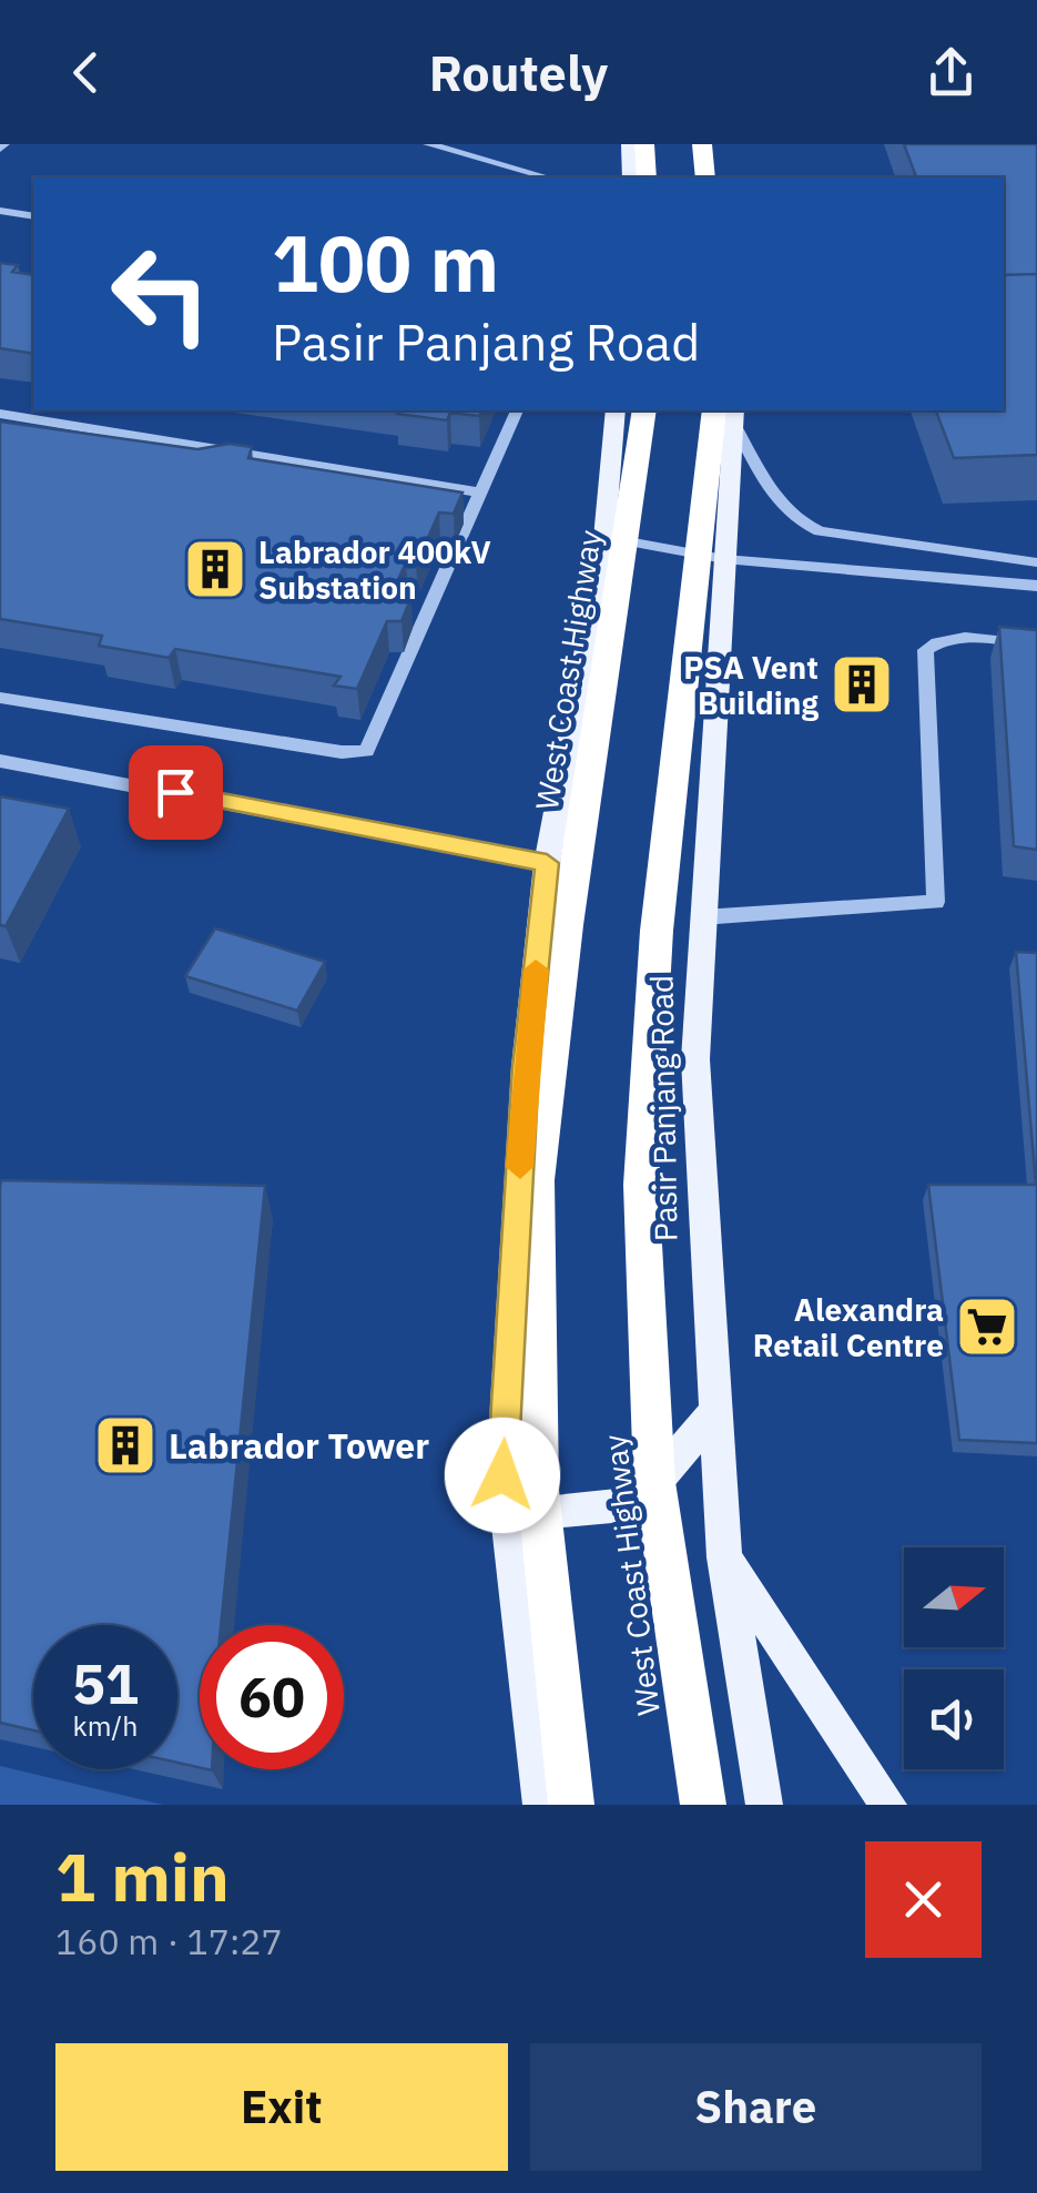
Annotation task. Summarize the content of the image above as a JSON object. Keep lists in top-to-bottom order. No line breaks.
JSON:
{"streets":{"highway":["West Coast Highway"],"main road":["Pasir Panjang Road"]},"crossings":[["West Coast Highway","Pasir Panjang Road"]],"places":{"building":["Labrador 400kV Substation","PSA Vent Building","Labrador Tower"],"supermarket":["Alexandra Retail Centre"]},"north":"right","page":{"header":"Routely","turn":["100 m","Pasir Panjang Road"],"speed":"51 km/h","limit":"60","heading":["1 min","160 m · 17:27"],"buttons":["Exit","Share"]}}
